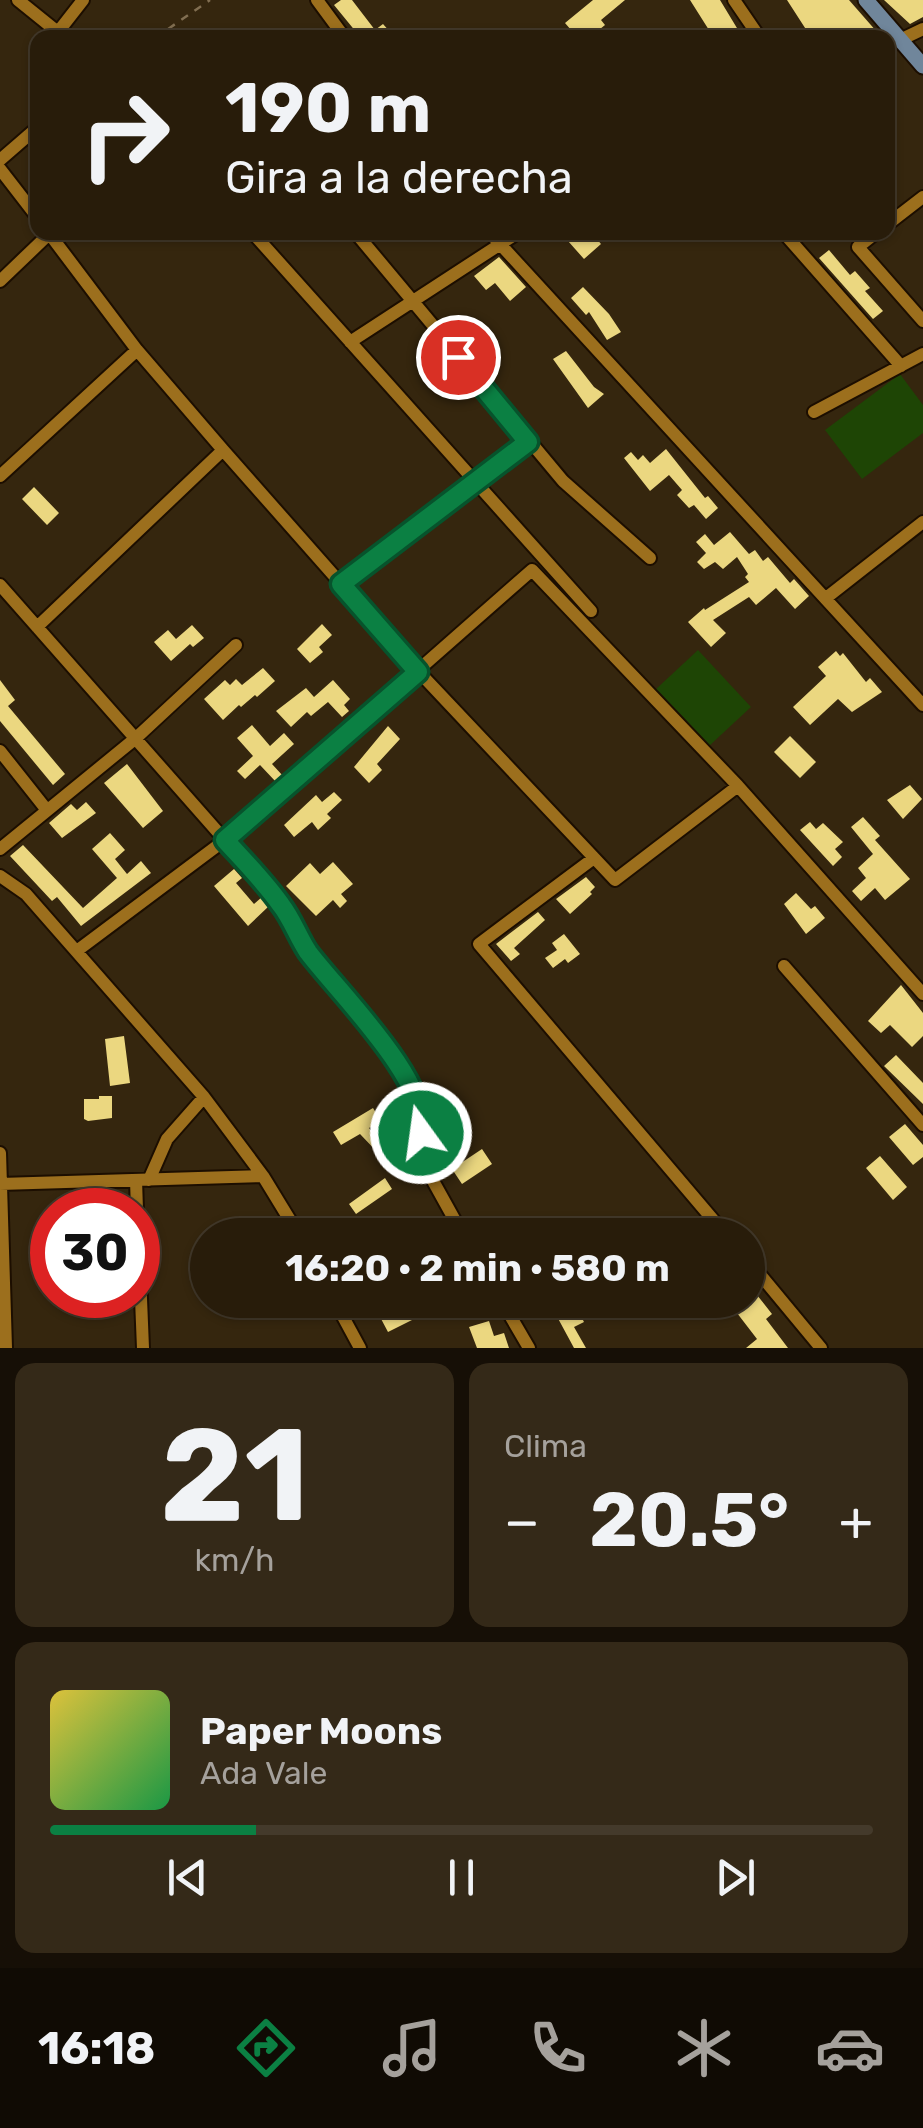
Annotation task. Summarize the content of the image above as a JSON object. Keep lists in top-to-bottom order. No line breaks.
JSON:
{"page":{"turn":["190 m","Gira a la derecha"],"limit":"30","trip":"16:20 · 2 min · 580 m","tile":[["21","km/h"],"Clima"],"heat":["−","20.5°","+"],"song":["Paper Moons","Ada Vale"],"tabs":"16:18"}}
